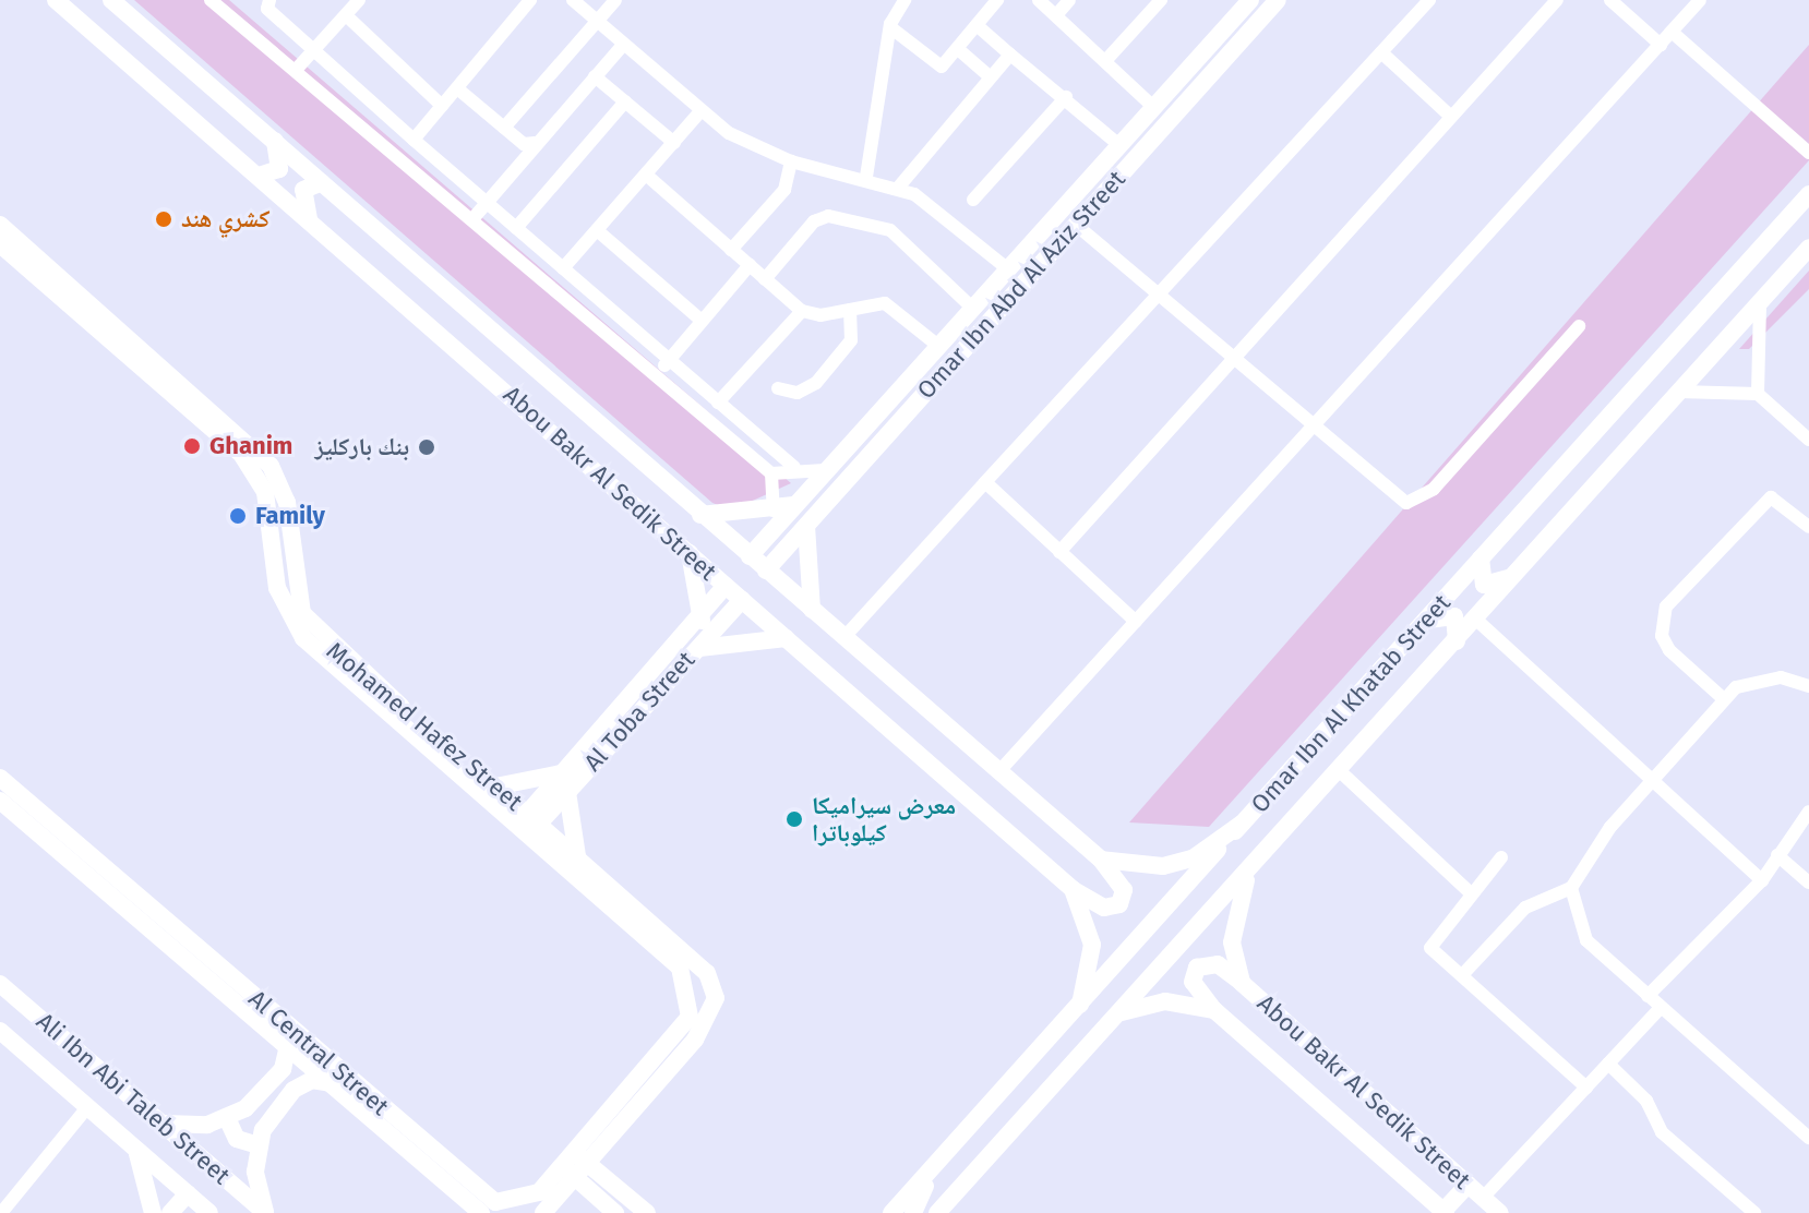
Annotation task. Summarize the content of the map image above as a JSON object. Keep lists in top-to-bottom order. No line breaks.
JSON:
{"streets":{"street":["Omar Ibn Abd Al Aziz Street","Abou Bakr Al Sedik Street","Omar Ibn Al Khatab Street","Al Toba Street","Mohamed Hafez Street","Al Central Street","Ali Ibn Abi Taleb Street"]},"crossings":[["Omar Ibn Abd Al Aziz Street","Abou Bakr Al Sedik Street"],["Abou Bakr Al Sedik Street","Omar Ibn Al Khatab Street"],["Abou Bakr Al Sedik Street","Al Toba Street"],["Al Toba Street","Mohamed Hafez Street"],["Mohamed Hafez Street","Al Central Street"]],"places":["كشري هند","Ghanim","بنك باركليز","Family","معرض سيراميكا كيلوباترا"]}
